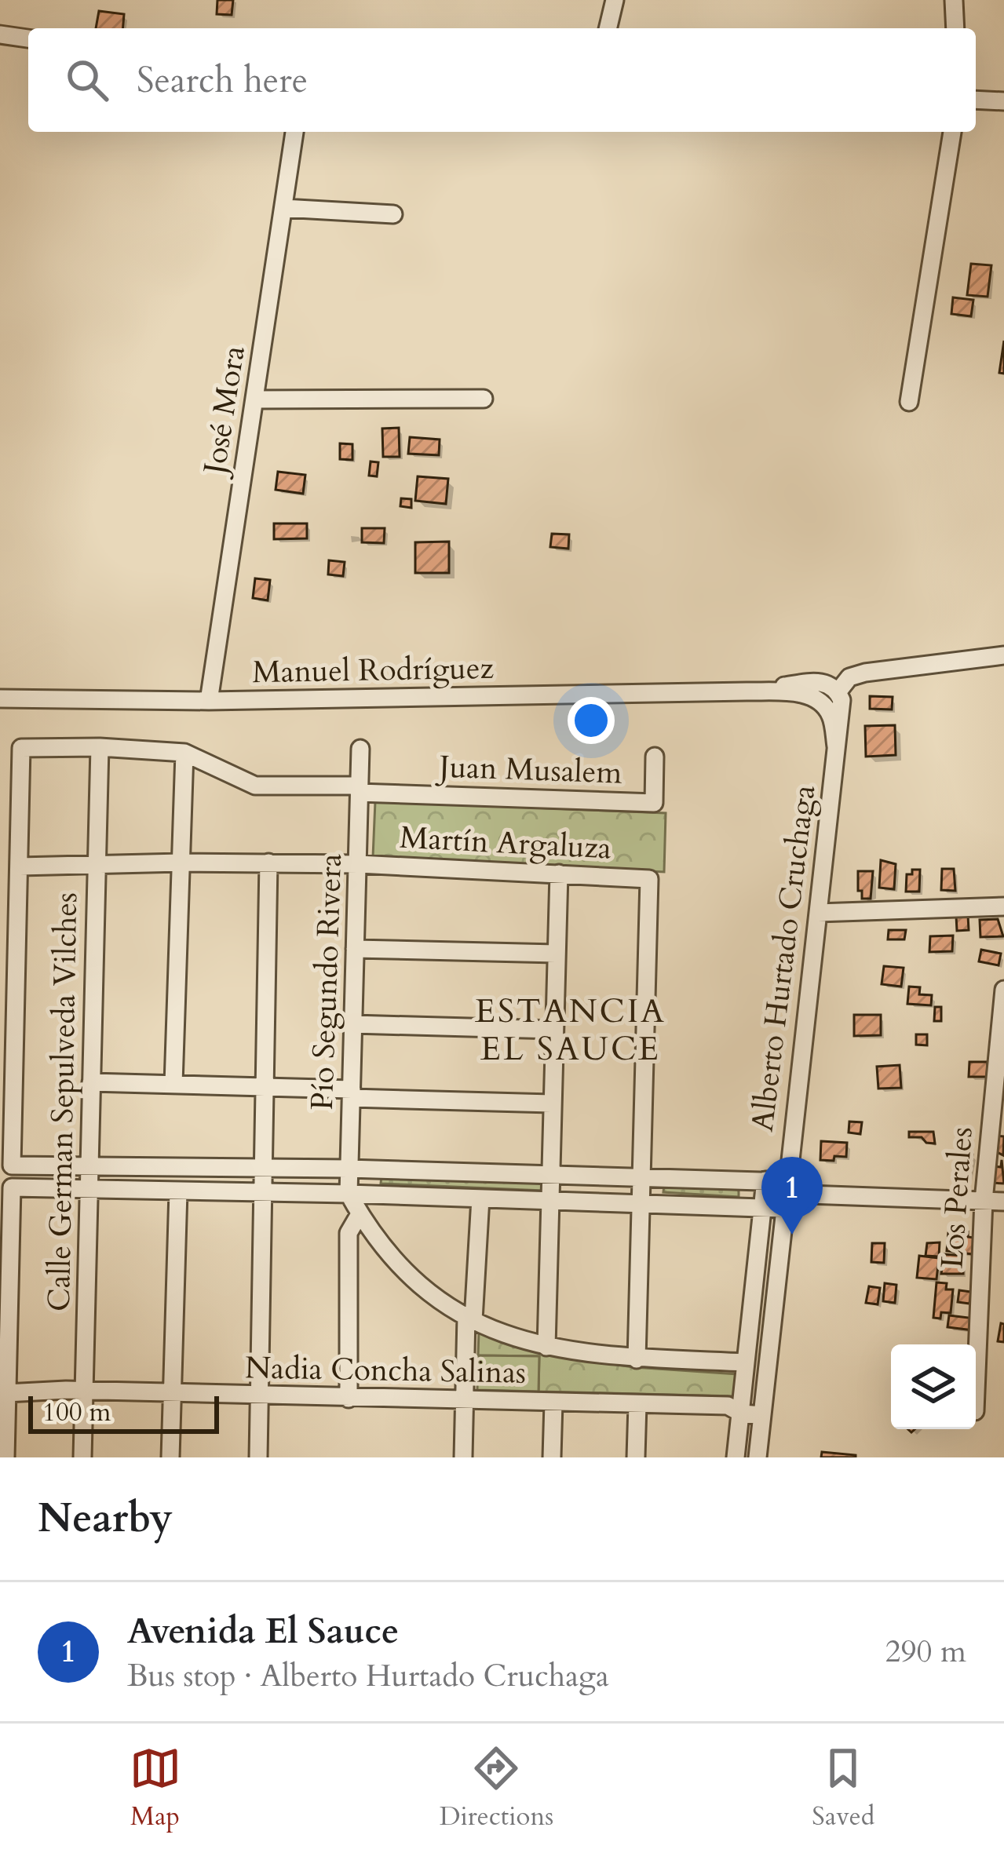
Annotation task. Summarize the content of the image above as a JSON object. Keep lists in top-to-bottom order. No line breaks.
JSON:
{"streets":{"street":["José Mora","Manuel Rodríguez","Juan Musalem","Martín Argaluza","Alberto Hurtado Cruchaga","Pío Segundo Rivera","Calle German Sepulveda Vilches","Los Perales","Nadia Concha Salinas"]},"crossings":[["José Mora","Manuel Rodríguez"],["Manuel Rodríguez","Alberto Hurtado Cruchaga"],["Juan Musalem","Pío Segundo Rivera"],["Martín Argaluza","Pío Segundo Rivera"],["Martín Argaluza","Calle German Sepulveda Vilches"],["Alberto Hurtado Cruchaga","Nadia Concha Salinas"],["Calle German Sepulveda Vilches","Nadia Concha Salinas"]],"districts":["ESTANCIA EL SAUCE"],"scale_bar":"100 m","page":{"search":"Search here","pins":"1","scale":"100 m","heading":"Nearby","list":[{"mark":"1","name":"Avenida El Sauce","note":"Bus stop · Alberto Hurtado Cruchaga","value":"290 m"}],"nav":["Map","Directions","Saved"]}}
